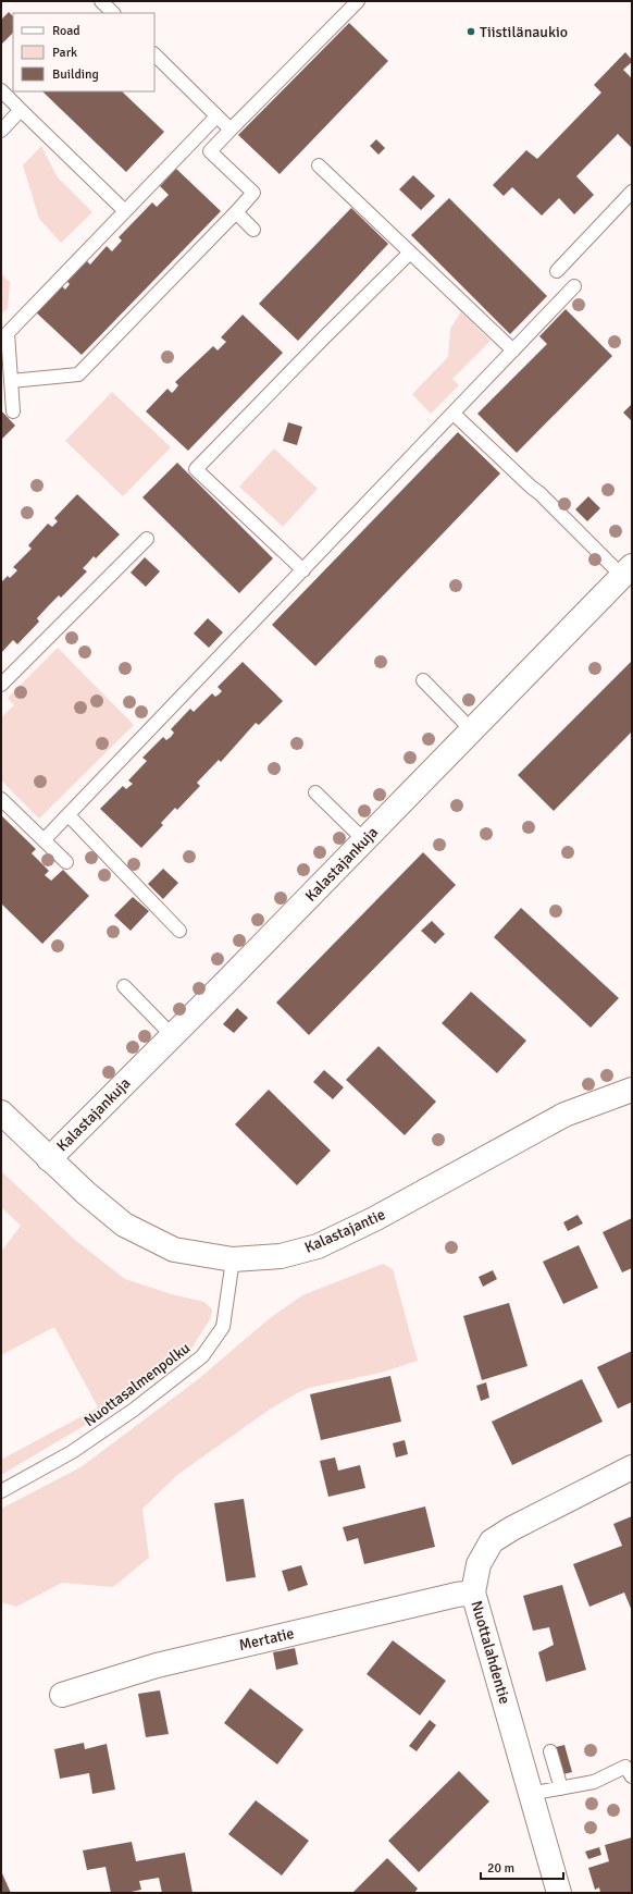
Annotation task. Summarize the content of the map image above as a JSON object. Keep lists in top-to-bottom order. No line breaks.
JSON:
{"streets":{"street":["Kalastajankuja","Kalastajantie","Mertatie","Nuottalahdentie"],"lane":["Nuottasalmenpolku"]},"crossings":[["Kalastajankuja","Kalastajantie"],["Kalastajantie","Nuottasalmenpolku"],["Mertatie","Nuottalahdentie"]],"places":["Tiistilänaukio"],"legend":["Road","Park","Building"],"scale_bar":"20 m"}
